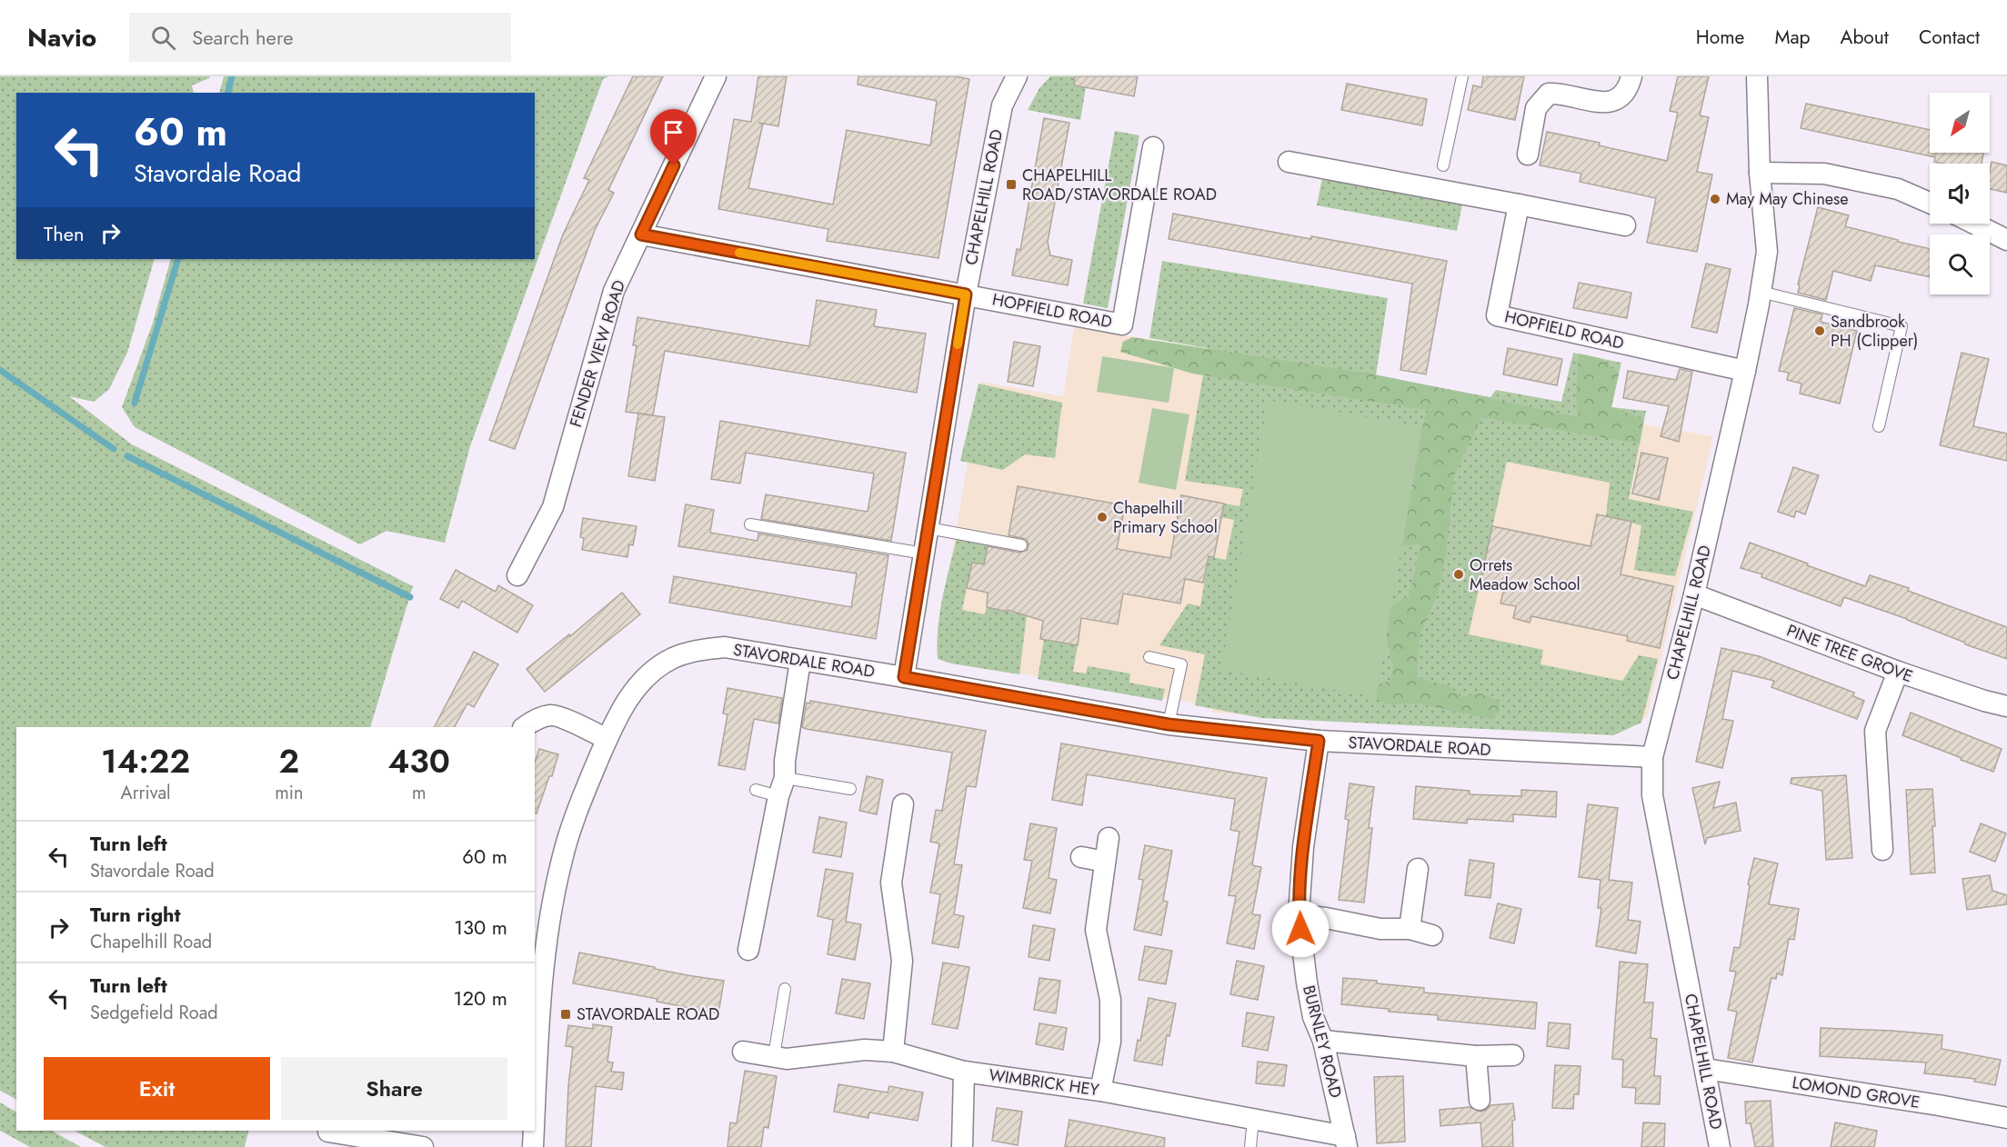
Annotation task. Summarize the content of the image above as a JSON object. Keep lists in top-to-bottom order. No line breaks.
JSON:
{"streets":{"street":["CHAPELHILL ROAD","HOPFIELD ROAD","FENDER VIEW ROAD","PINE TREE GROVE","STAVORDALE ROAD","BURNLEY ROAD","WIMBRICK HEY","LOMOND GROVE"]},"crossings":[["CHAPELHILL ROAD","HOPFIELD ROAD"],["CHAPELHILL ROAD","PINE TREE GROVE"],["CHAPELHILL ROAD","STAVORDALE ROAD"],["CHAPELHILL ROAD","LOMOND GROVE"],["STAVORDALE ROAD","BURNLEY ROAD"],["BURNLEY ROAD","WIMBRICK HEY"]],"places":{"transit":["CHAPELHILL ROAD/STAVORDALE ROAD","STAVORDALE ROAD"],"other":["May May Chinese","Sandbrook PH (Clipper)","Chapelhill Primary School","Orrets Meadow School"]},"north":"bottom left","page":{"header":"Navio","search":"Search here","nav":["Home","Map","About","Contact"],"turn":["60 m","Stavordale Road"],"then":"Then","eta":["14:22","Arrival","2","min","430","m"],"list":[{"name":"Turn left","note":"Stavordale Road","value":"60 m"},{"name":"Turn right","note":"Chapelhill Road","value":"130 m"},{"name":"Turn left","note":"Sedgefield Road","value":"120 m"}],"buttons":["Exit","Share"]}}
